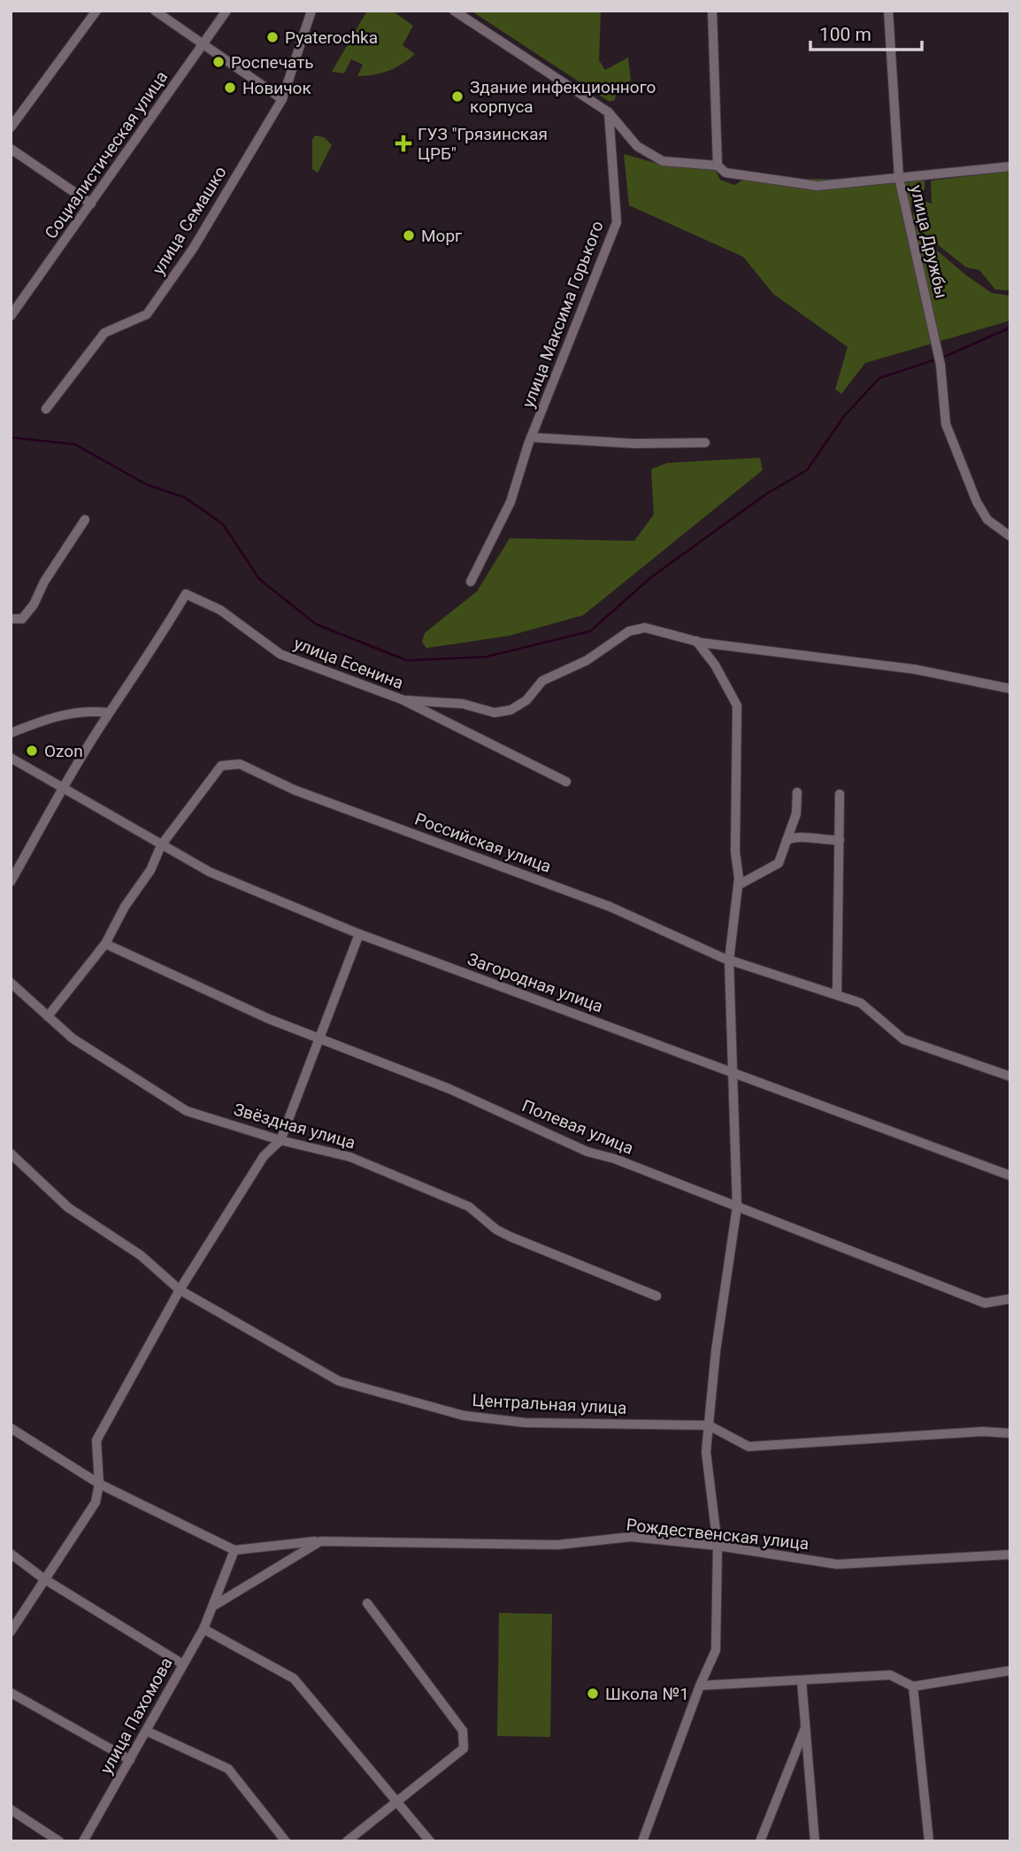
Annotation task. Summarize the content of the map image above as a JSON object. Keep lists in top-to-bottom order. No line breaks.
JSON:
{"streets":{"street":["Социалистическая улица","улица Семашко","улица Дружбы","улица Максима Горького","улица Есенина","Российская улица","Загородная улица","Звёздная улица","Полевая улица","Центральная улица","Рождественская улица","улица Пахомова"]},"crossings":[["улица Есенина","Загородная улица"],["Российская улица","Загородная улица"],["Российская улица","Звёздная улица"],["Российская улица","Полевая улица"],["Рождественская улица","улица Пахомова"]],"places":{"other":["Pyaterochka","Роспечать","Новичок","Здание инфекционного корпуса","Морг","Ozon","Школа №1"],"health":["ГУЗ \"Грязинская ЦРБ\""]},"scale_bar":"100 m"}
